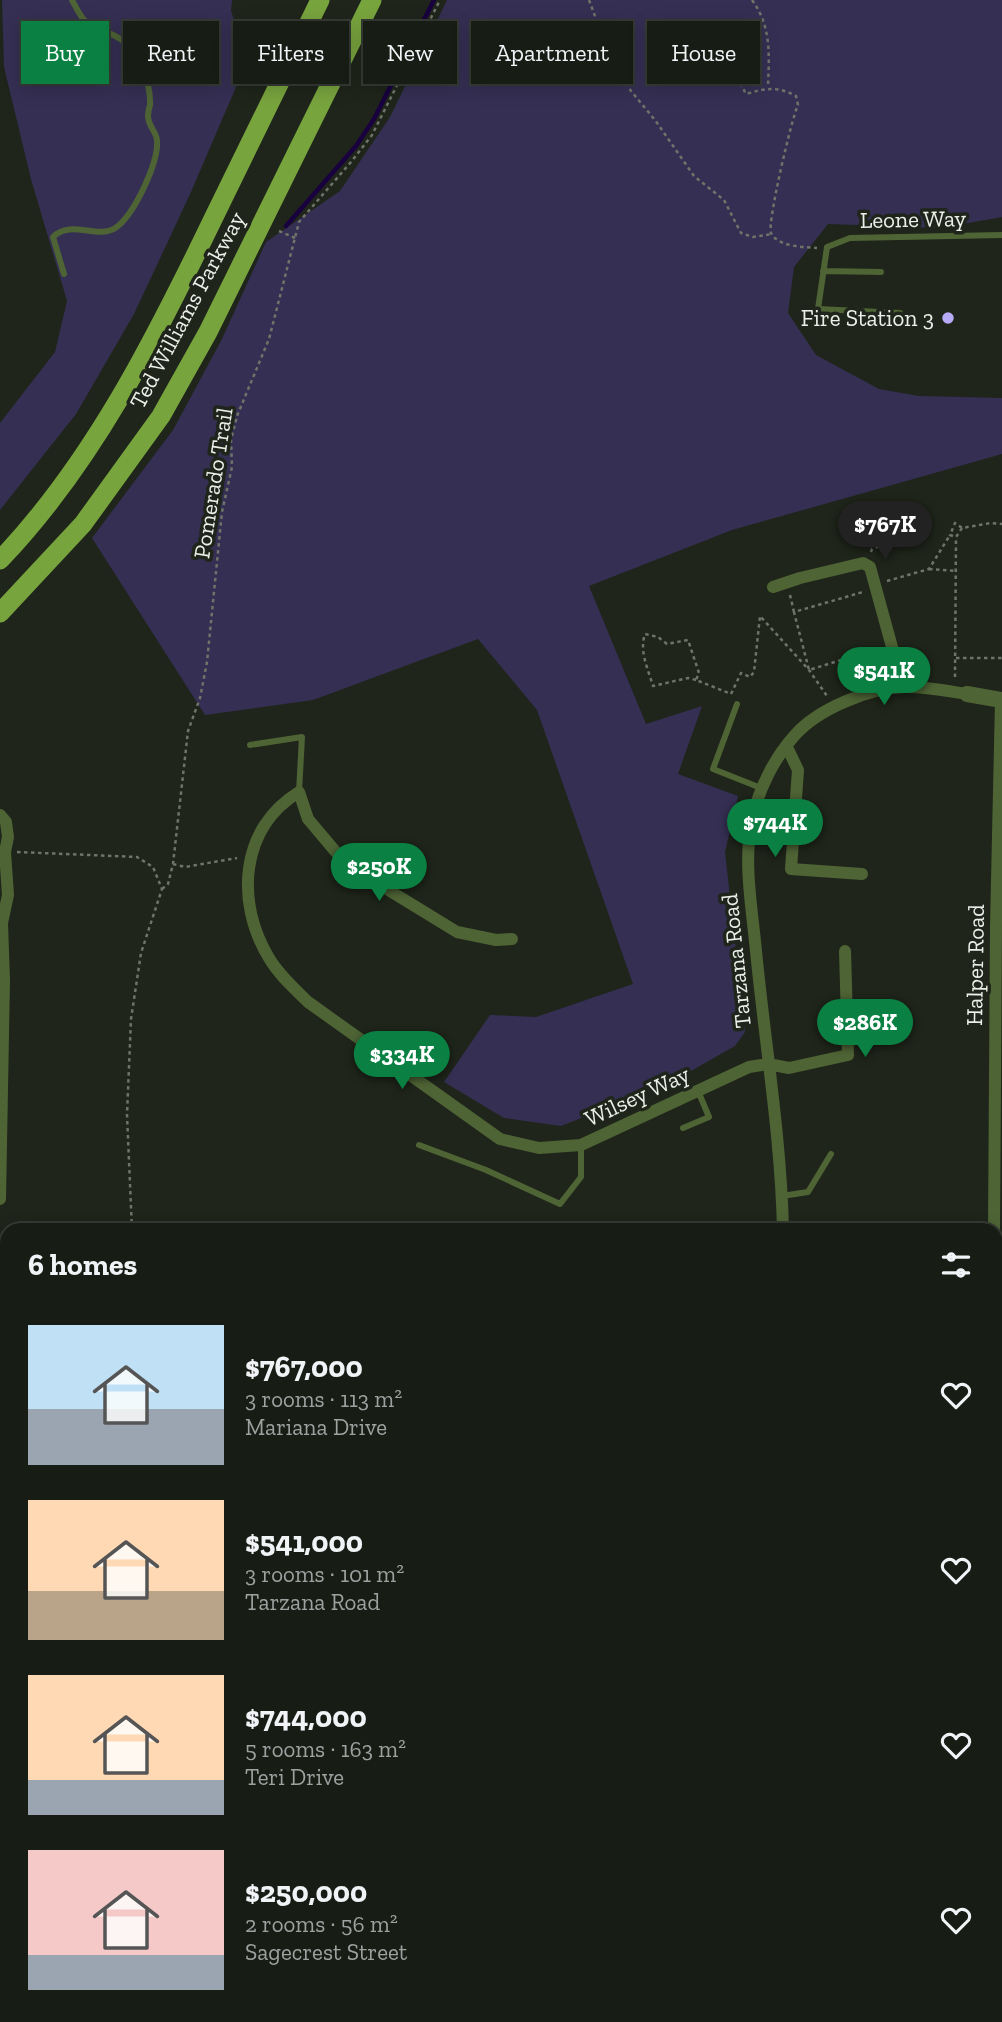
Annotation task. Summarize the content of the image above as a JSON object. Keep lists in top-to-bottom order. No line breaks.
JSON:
{"streets":{"main road":["Ted Williams Parkway"],"street":["Tarzana Road","Halper Road","Wilsey Way"],"lane":["Leone Way"],"path":["Pomerado Trail"]},"crossings":[["Tarzana Road","Wilsey Way"]],"places":["Fire Station 3"],"page":{"chip":["Buy","Rent","Filters","New","Apartment","House"],"price":["$767K","$541K","$744K","$250K","$286K","$334K"],"heading":"6 homes","list":[{"name":"$767,000","note":"3 rooms · 113 m² · Mariana Drive"},{"name":"$541,000","note":"3 rooms · 101 m² · Tarzana Road"},{"name":"$744,000","note":"5 rooms · 163 m² · Teri Drive"},{"name":"$250,000","note":"2 rooms · 56 m² · Sagecrest Street"}]}}
